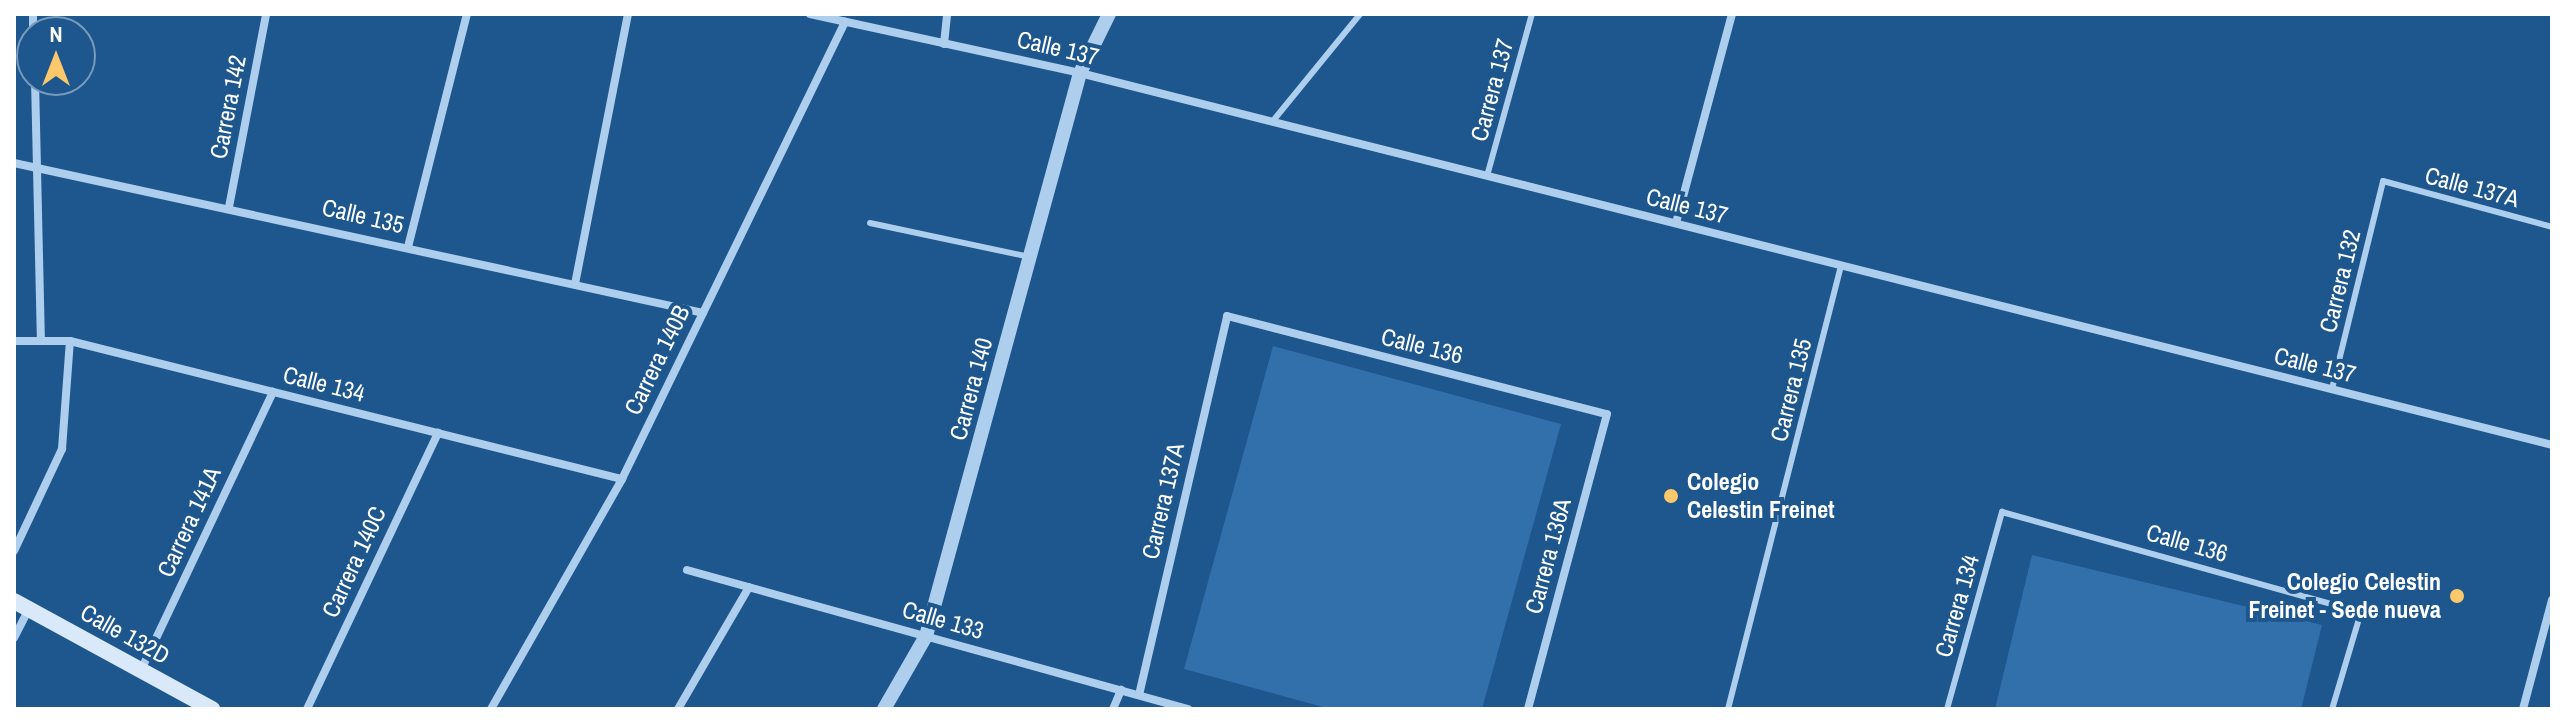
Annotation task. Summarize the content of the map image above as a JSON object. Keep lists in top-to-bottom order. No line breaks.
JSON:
{"streets":{"main road":["Calle 132D"],"street":["Calle 137","Carrera 142","Calle 135","Calle 136","Carrera 140B","Calle 134","Carrera 140","Carrera 137A","Carrera 141A","Carrera 136A","Carrera 140C","Calle 133"],"lane":["Carrera 137","Calle 137A","Carrera 132","Carrera 135","Carrera 134"]},"crossings":[["Calle 137","Carrera 137"],["Calle 137","Carrera 132"],["Calle 137","Carrera 140B"],["Calle 137","Carrera 140"],["Calle 137","Carrera 135"],["Carrera 142","Calle 135"],["Calle 137A","Carrera 132"],["Calle 135","Carrera 140B"],["Calle 136","Carrera 137A"],["Calle 136","Carrera 136A"],["Calle 136","Carrera 134"],["Carrera 140B","Calle 134"],["Calle 134","Carrera 141A"],["Calle 134","Carrera 140C"],["Carrera 140","Calle 133"],["Carrera 137A","Calle 133"],["Carrera 141A","Calle 132D"]],"places":["Colegio Celestin Freinet","Colegio Celestin Freinet - Sede nueva"],"north":"top"}
